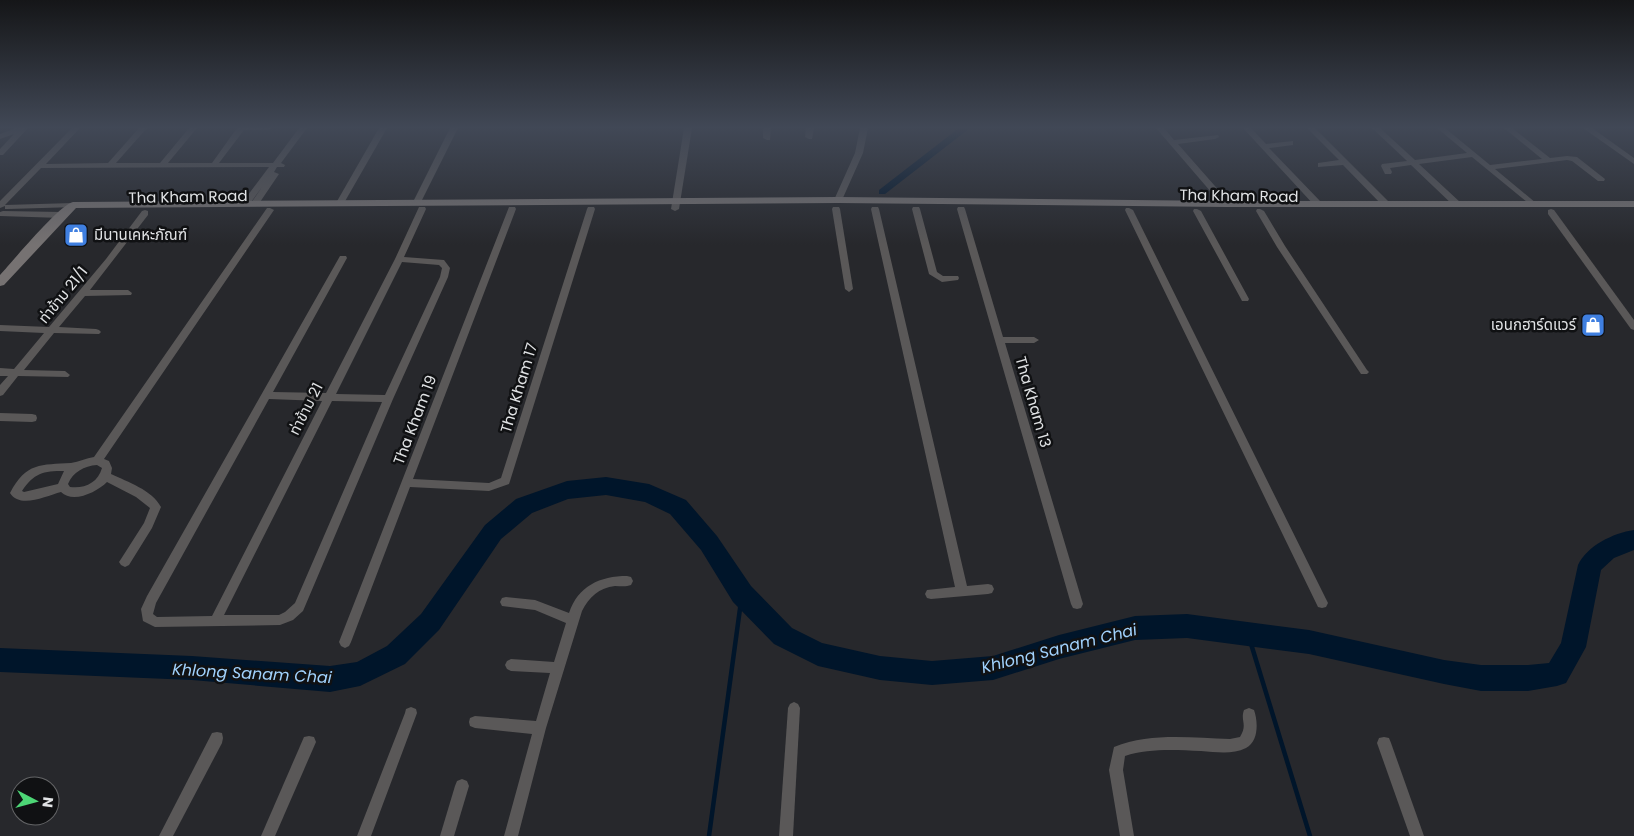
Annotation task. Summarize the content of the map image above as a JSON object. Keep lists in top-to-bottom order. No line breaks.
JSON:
{"streets":{"street":["Tha Kham Road","ท่าข้าม 21/1","Tha Kham 17","Tha Kham 13","ท่าข้าม 21","Tha Kham 19"]},"crossings":[["Tha Kham Road","ท่าข้าม 21/1"],["Tha Kham Road","Tha Kham 17"],["Tha Kham Road","Tha Kham 13"],["Tha Kham Road","ท่าข้าม 21"],["Tha Kham Road","Tha Kham 19"],["Tha Kham 17","Tha Kham 19"]],"water":["Khlong Sanam Chai"],"places":{"shop":["มีนานเคหะภัณฑ์","เอนกฮาร์ดแวร์"]},"north":"right"}
